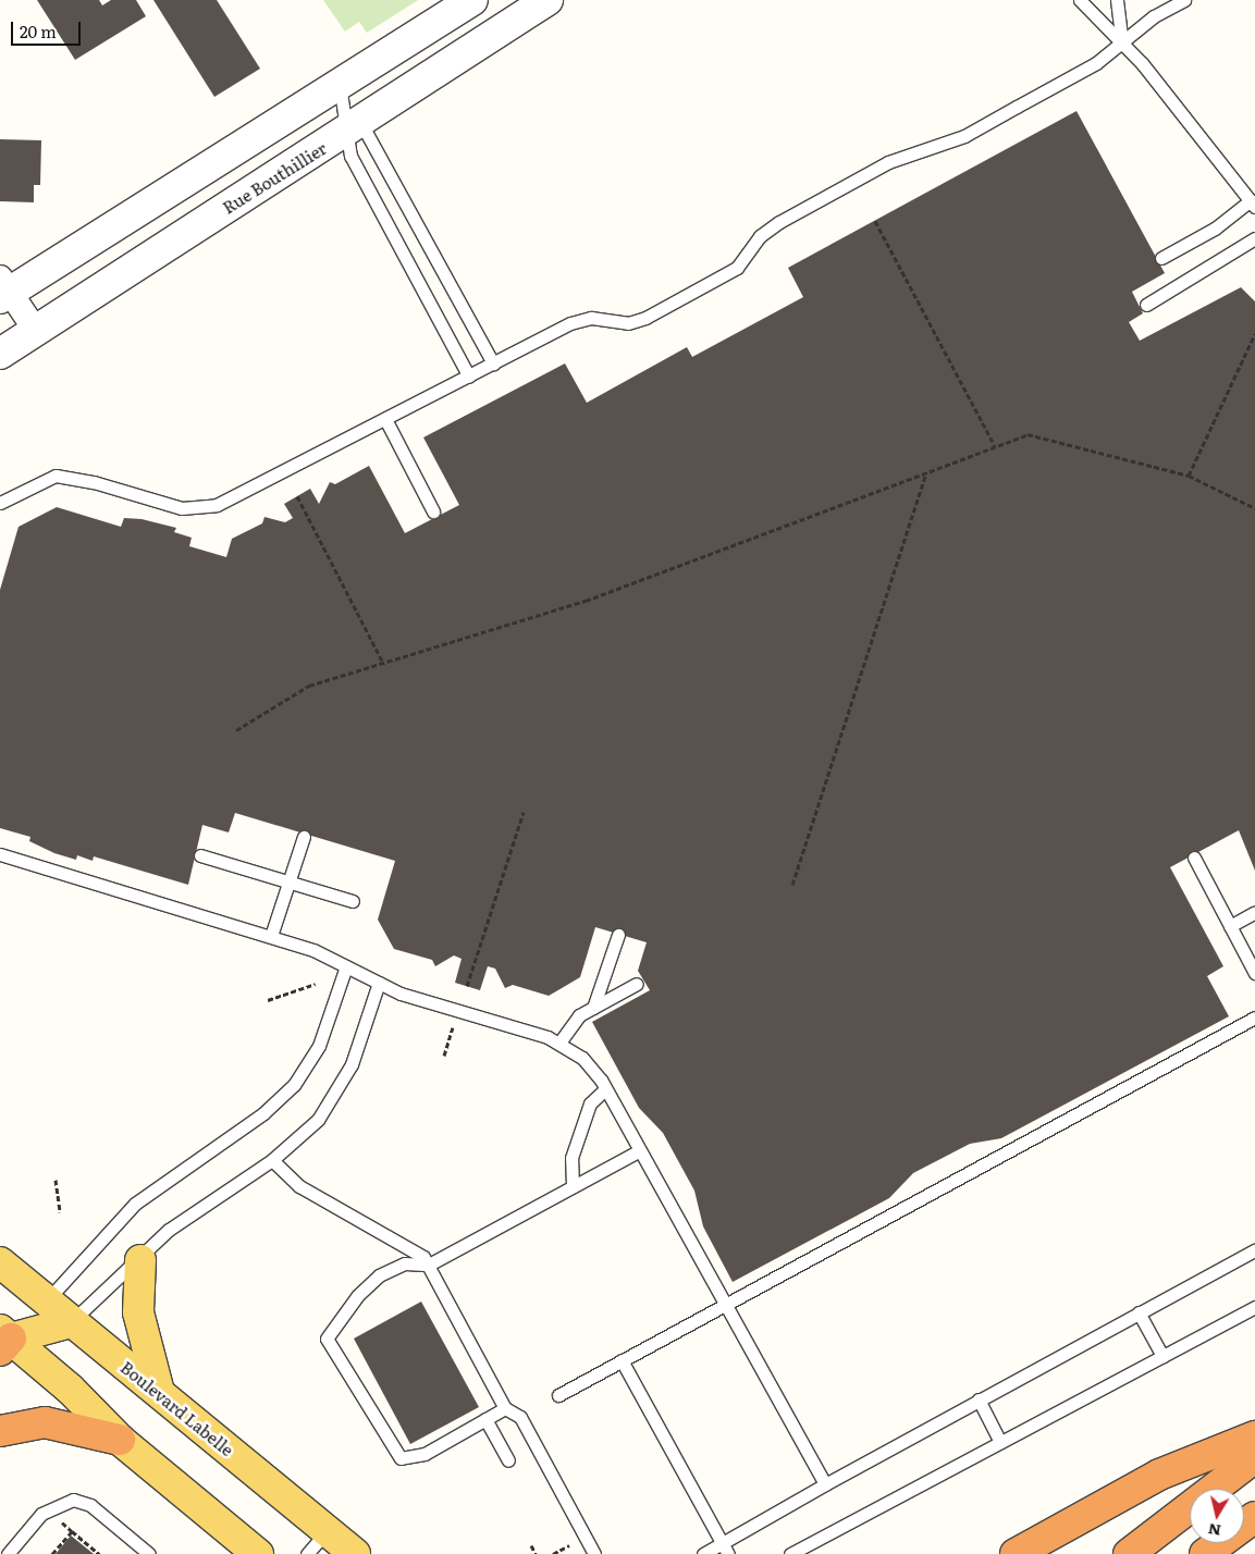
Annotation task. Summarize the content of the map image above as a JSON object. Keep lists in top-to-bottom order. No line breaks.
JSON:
{"streets":{"main road":["Boulevard Labelle"],"street":["Rue Bouthillier"]},"scale_bar":"20 m","north":"bottom"}
